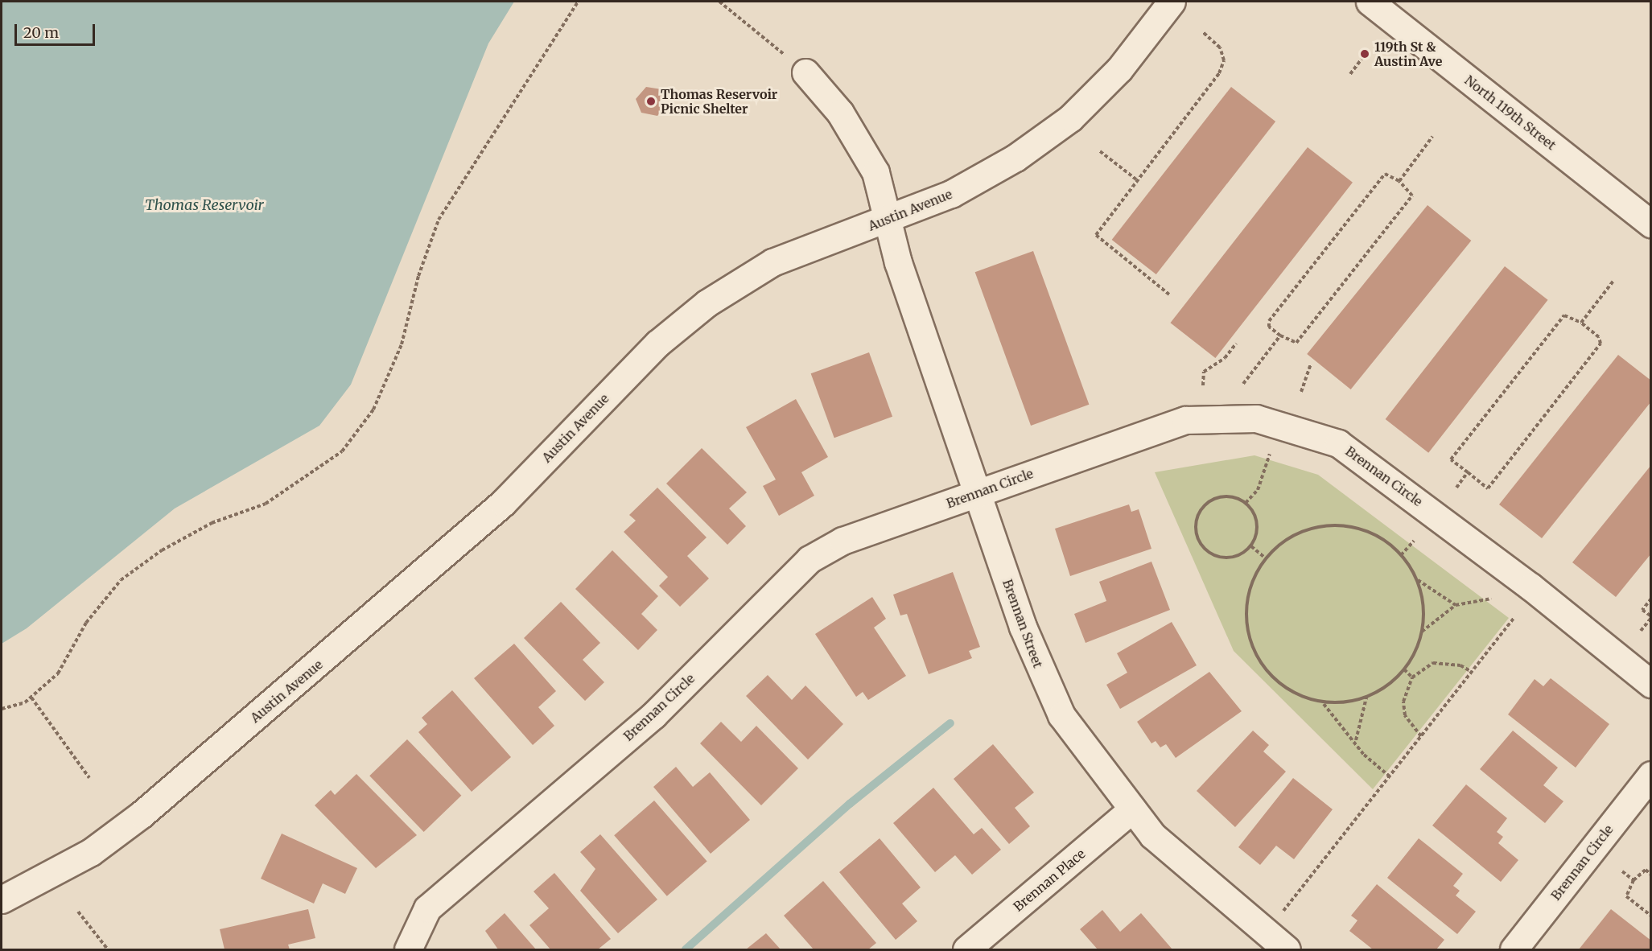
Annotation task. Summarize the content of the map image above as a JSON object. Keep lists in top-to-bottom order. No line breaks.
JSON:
{"streets":{"street":["North 119th Street","Austin Avenue","Brennan Circle","Brennan Street","Brennan Place"]},"crossings":[["Austin Avenue","Brennan Street"],["Brennan Circle","Brennan Street"],["Brennan Street","Brennan Place"]],"water":["Thomas Reservoir"],"places":["119th St & Austin Ave","Thomas Reservoir Picnic Shelter"],"scale_bar":"20 m"}
